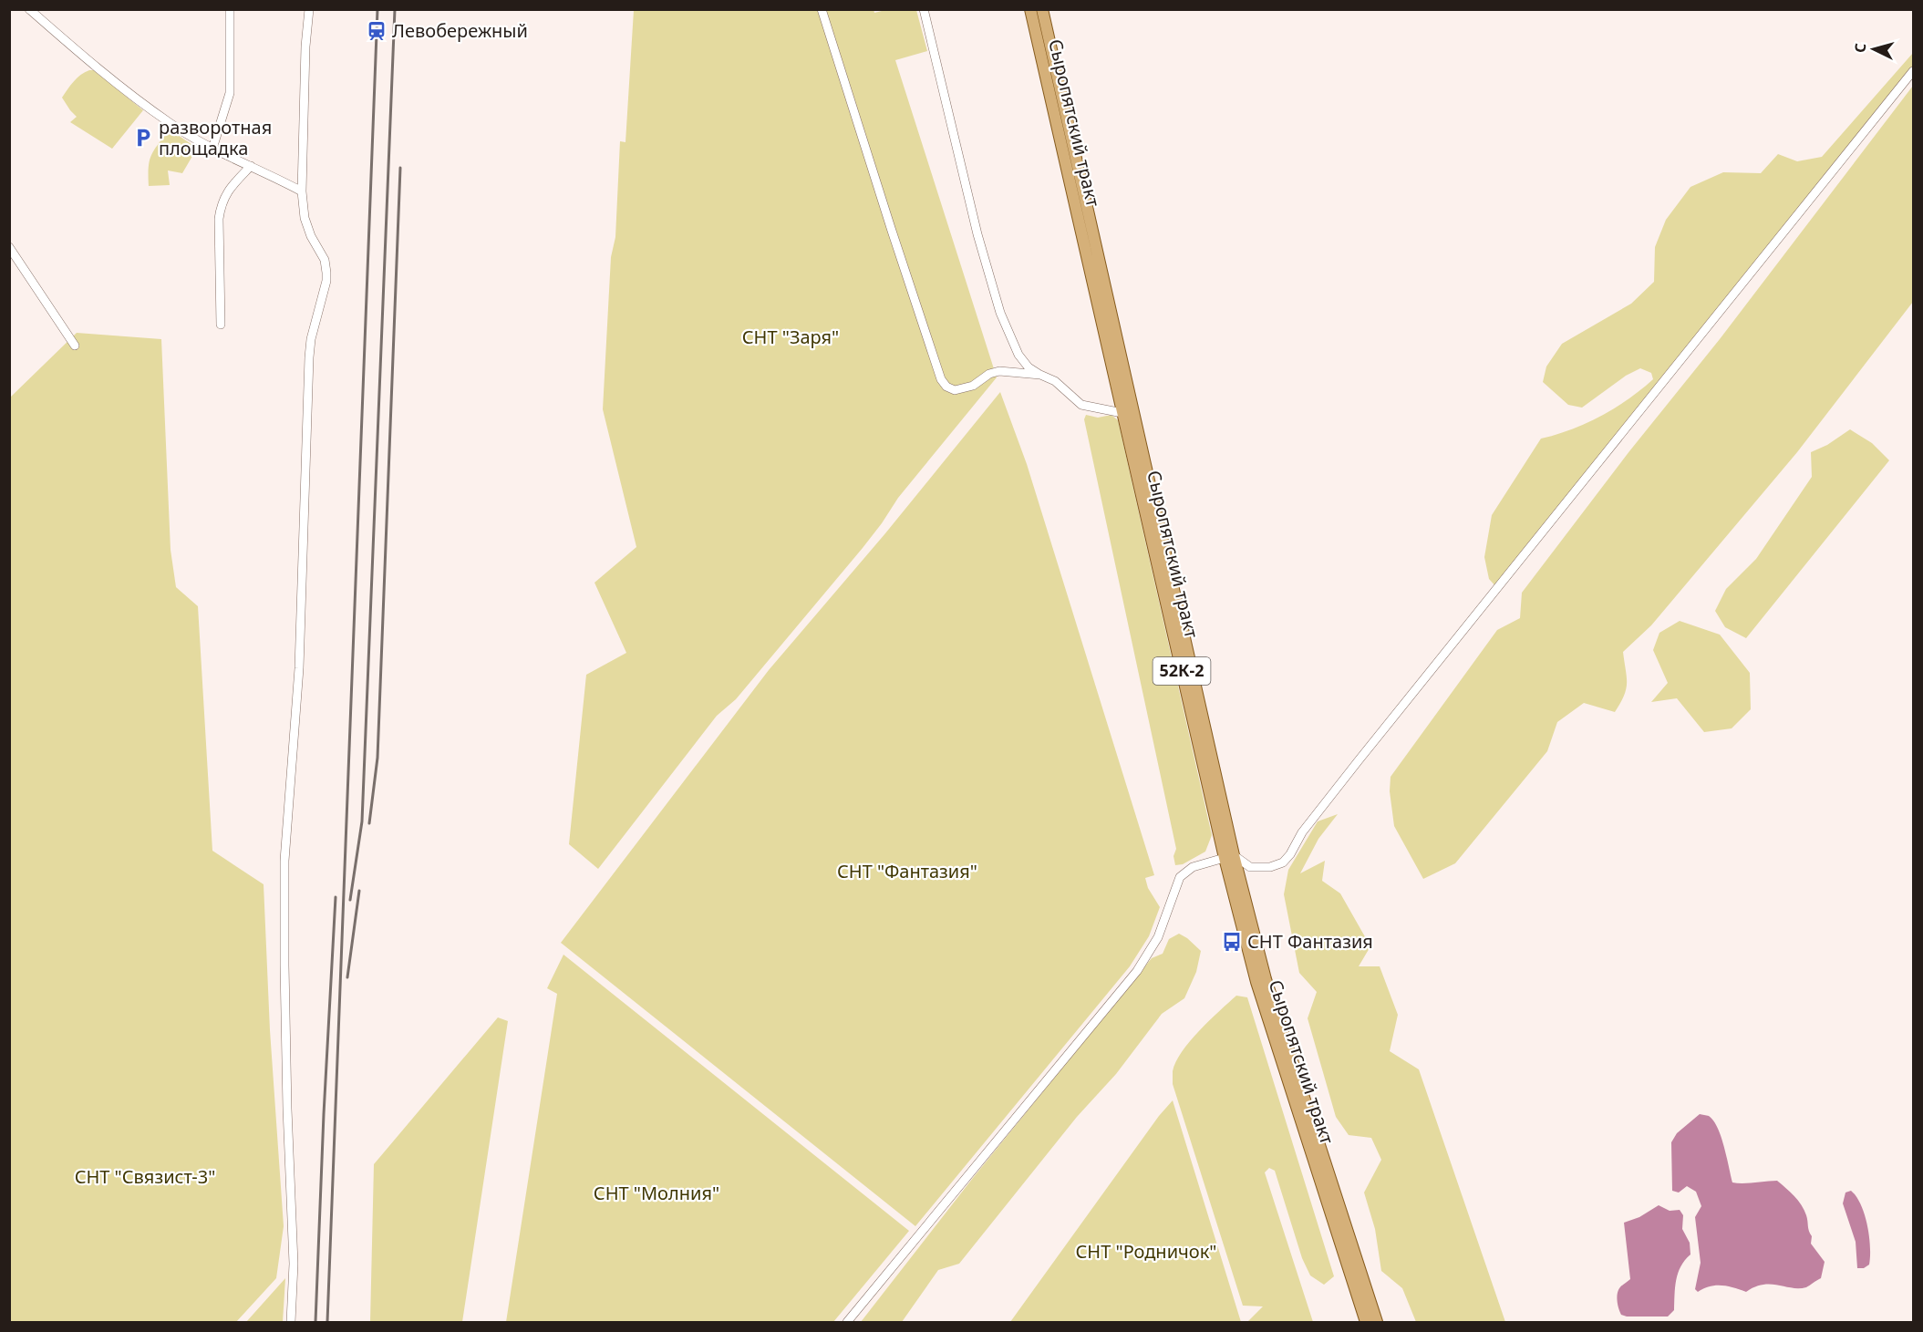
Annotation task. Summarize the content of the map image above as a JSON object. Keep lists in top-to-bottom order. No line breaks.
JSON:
{"streets":{"main road":["Сыропятский тракт","52К-2"]},"parks":["СНТ \"Заря\"","СНТ \"Фантазия\"","СНТ \"Связист-3\"","СНТ \"Молния\"","СНТ \"Родничок\""],"places":{"station":["Левобережный"],"parking":["разворотная площадка"],"bus stop":["СНТ Фантазия"]},"north":"left"}
